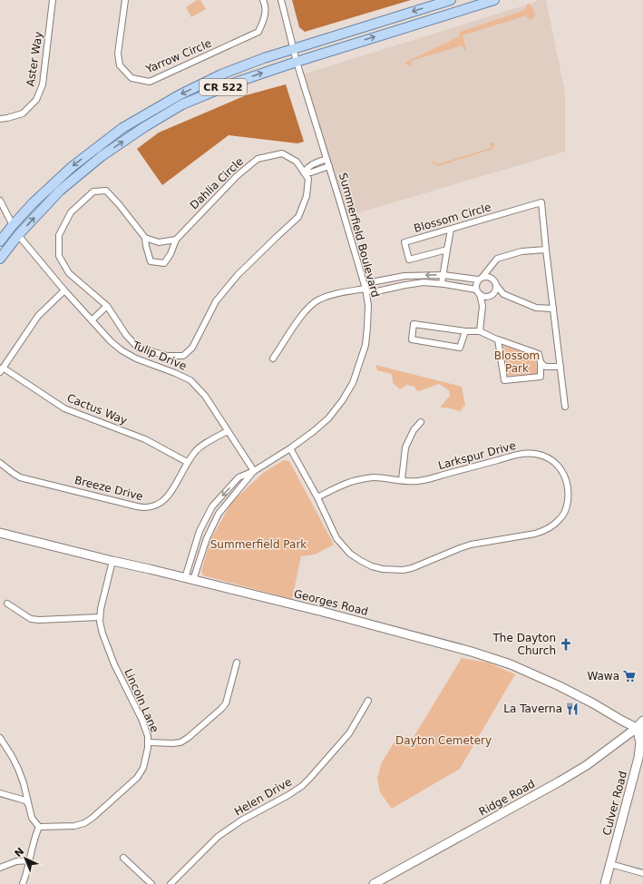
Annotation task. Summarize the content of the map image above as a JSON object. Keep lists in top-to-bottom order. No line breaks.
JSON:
{"streets":{"main road":["CR 522"],"street":["Yarrow Circle","Aster Way","Dahlia Circle","Blossom Circle","Summerfield Boulevard","Tulip Drive","Cactus Way","Larkspur Drive","Breeze Drive","Georges Road","Lincoln Lane","Helen Drive","Ridge Road","Culver Road"]},"crossings":[["CR 522","Summerfield Boulevard"],["CR 522","Tulip Drive"],["Summerfield Boulevard","Tulip Drive"],["Summerfield Boulevard","Larkspur Drive"],["Summerfield Boulevard","Georges Road"],["Tulip Drive","Breeze Drive"],["Cactus Way","Breeze Drive"],["Georges Road","Lincoln Lane"],["Georges Road","Ridge Road"],["Georges Road","Culver Road"],["Ridge Road","Culver Road"]],"parks":["Blossom Park","Summerfield Park","Dayton Cemetery"],"places":{"church":["The Dayton Church"],"supermarket":["Wawa"],"restaurant":["La Taverna"]},"north":"top left"}
